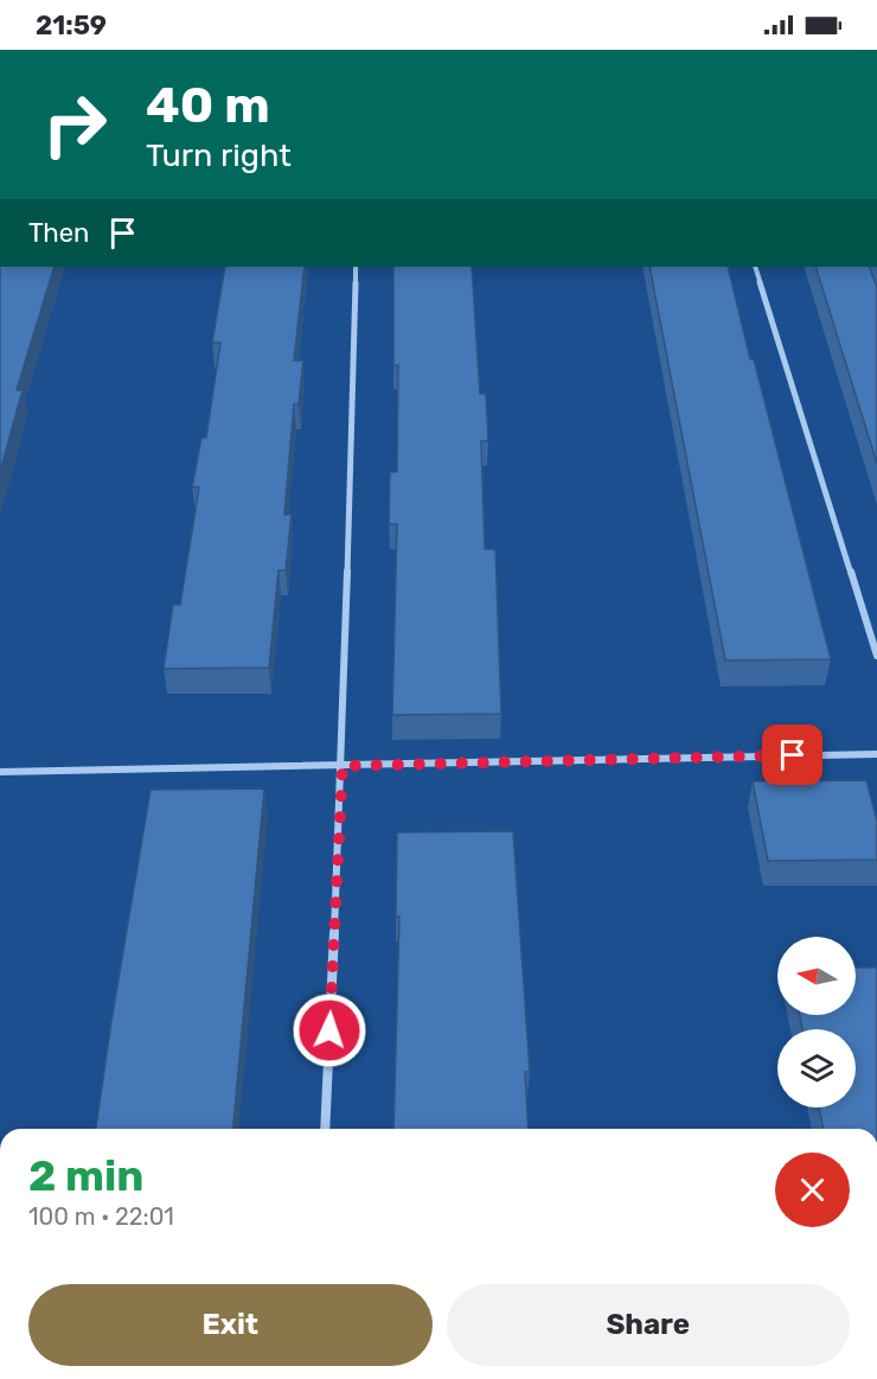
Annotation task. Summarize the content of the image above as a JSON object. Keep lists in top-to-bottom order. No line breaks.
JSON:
{"north":"left","page":{"status":"21:59","turn":["40 m","Turn right"],"then":"Then","heading":["2 min","100 m · 22:01"],"buttons":["Exit","Share"]}}
